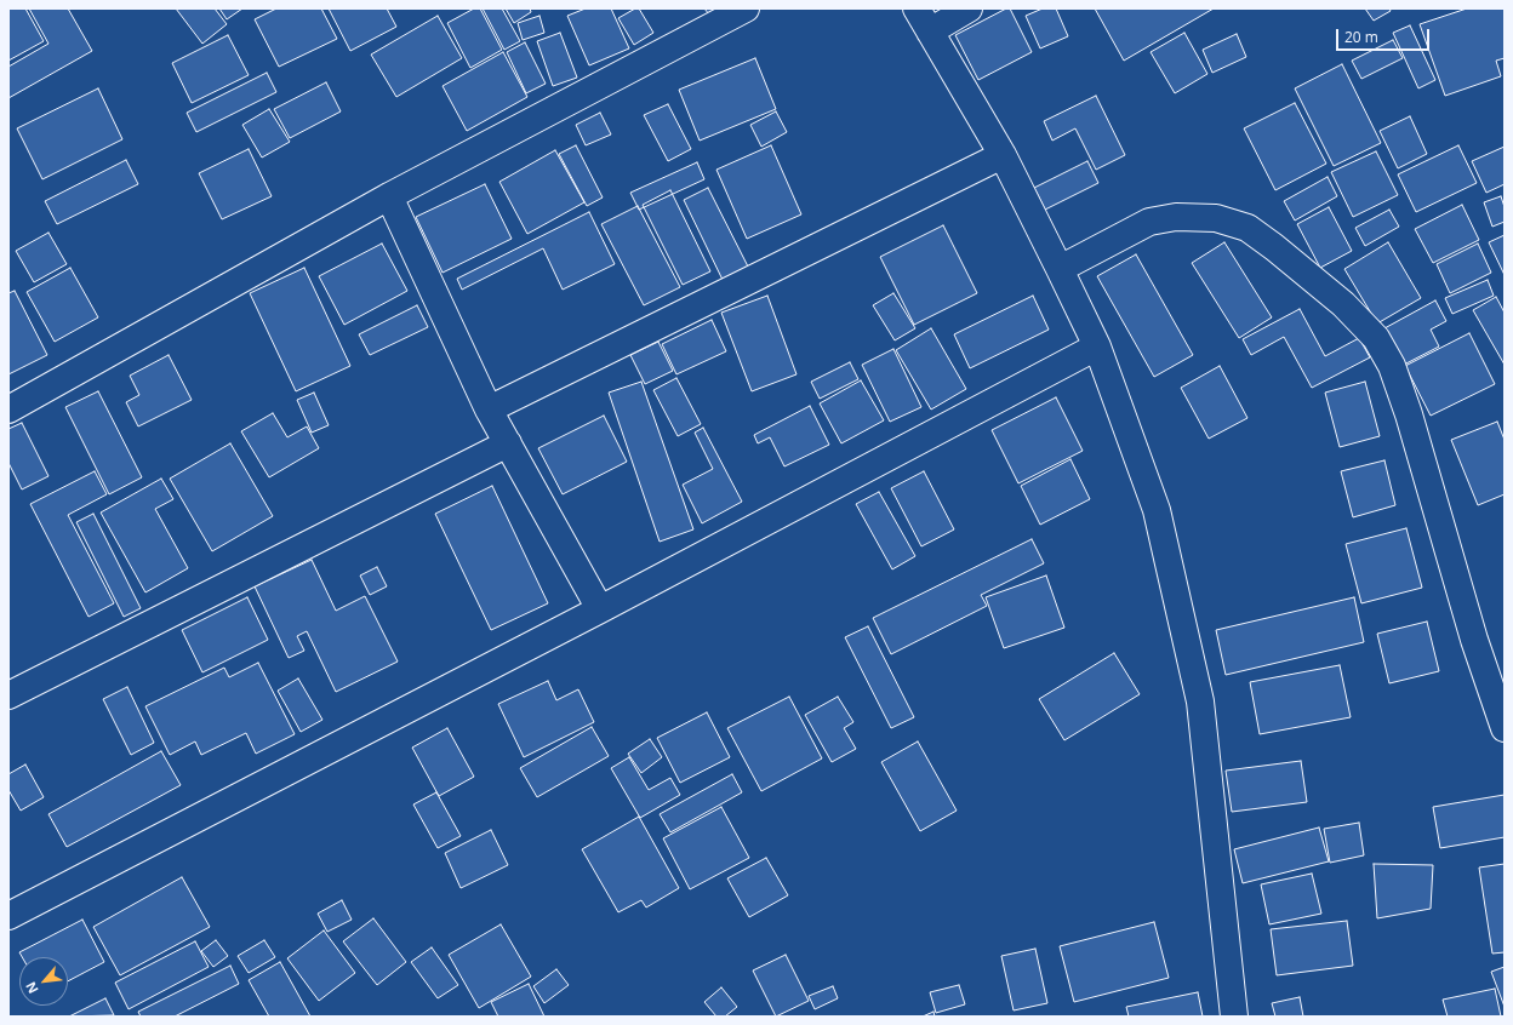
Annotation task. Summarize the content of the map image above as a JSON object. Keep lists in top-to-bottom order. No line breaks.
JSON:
{"scale_bar":"20 m","north":"bottom left"}
